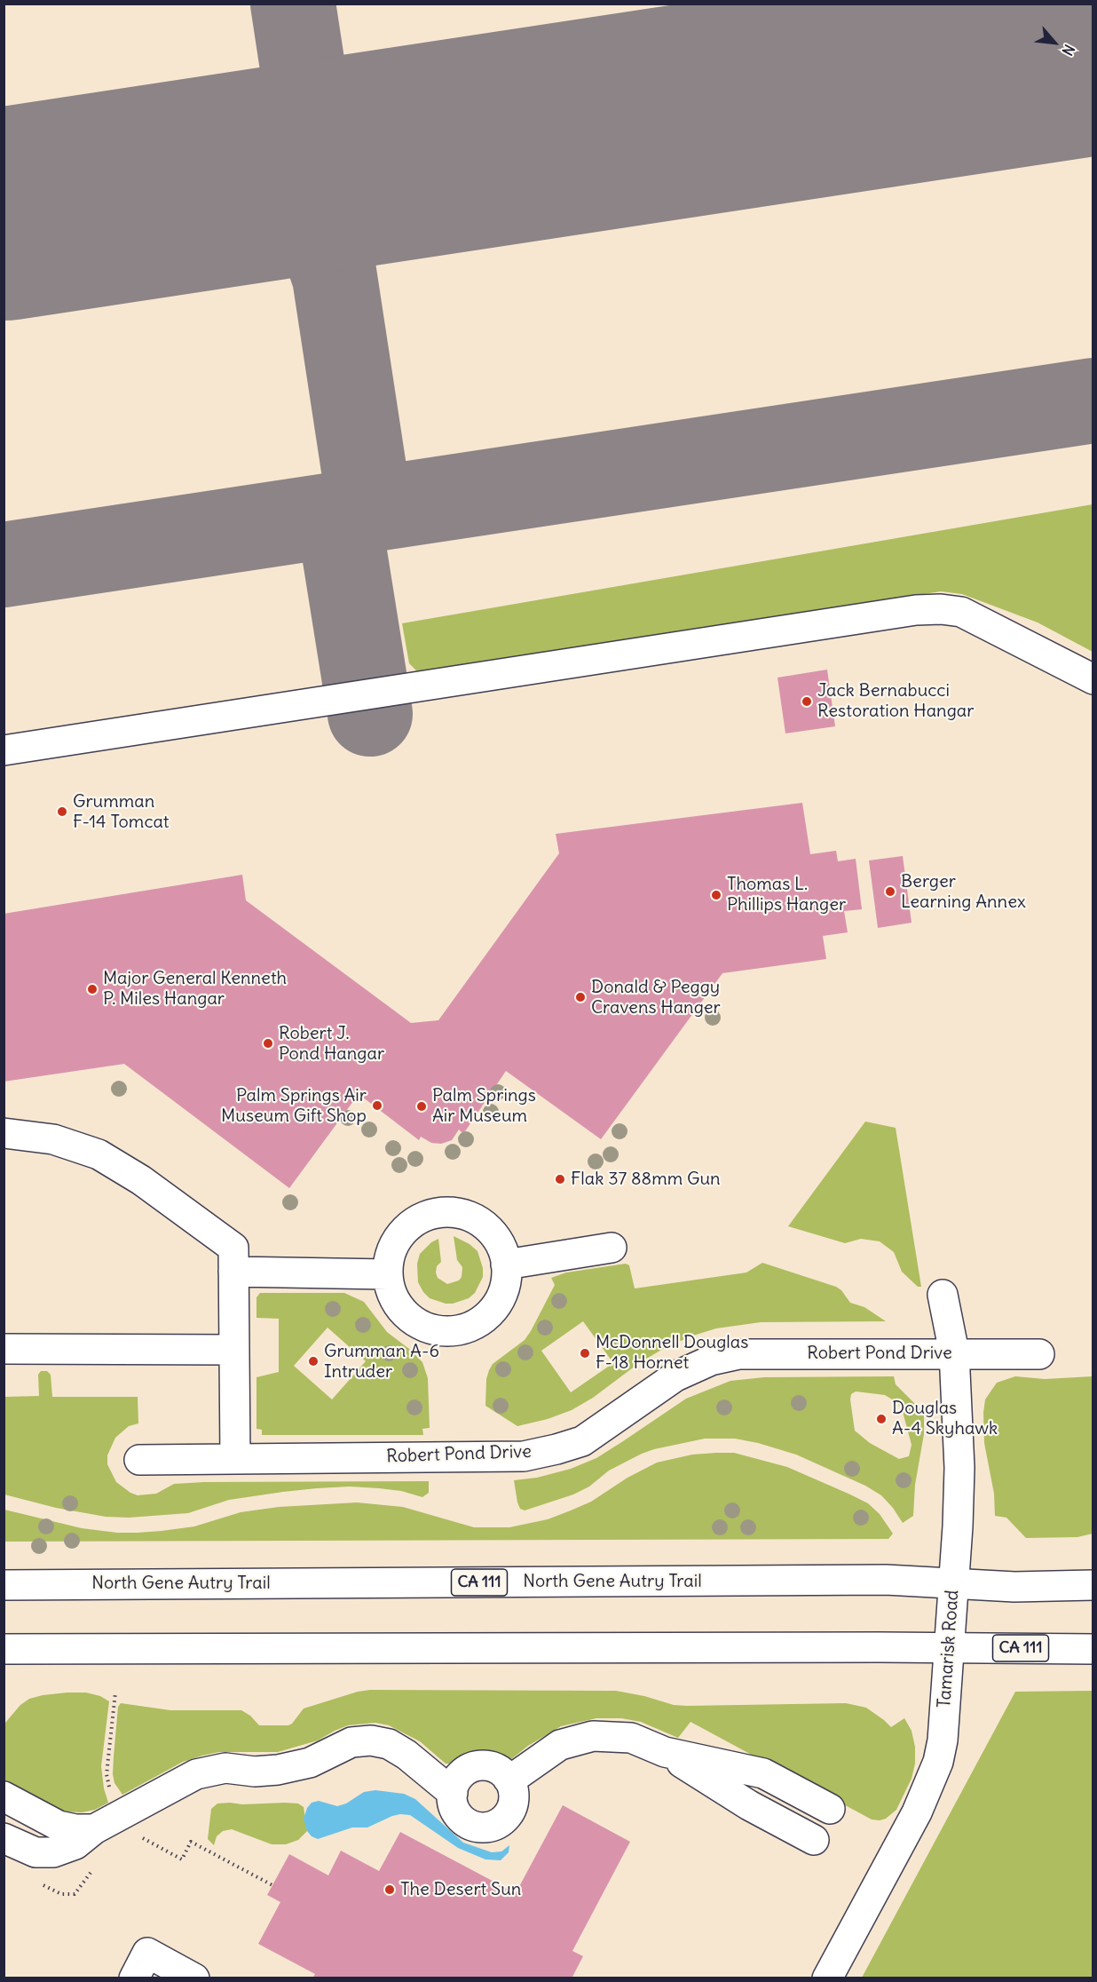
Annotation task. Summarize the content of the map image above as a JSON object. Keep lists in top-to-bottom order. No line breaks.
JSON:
{"streets":{"main road":["Robert Pond Drive","North Gene Autry Trail","CA 111","Tamarisk Road"]},"crossings":[["Robert Pond Drive","Tamarisk Road"],["North Gene Autry Trail","Tamarisk Road"],["CA 111","Tamarisk Road"]],"places":["Jack Bernabucci Restoration Hangar","Grumman F-14 Tomcat","Berger Learning Annex","Thomas L. Phillips Hanger","Major General Kenneth P. Miles Hangar","Donald & Peggy Cravens Hanger","Robert J. Pond Hangar","Palm Springs Air Museum Gift Shop","Palm Springs Air Museum","Flak 37 88mm Gun","McDonnell Douglas F-18 Hornet","Grumman A-6 Intruder","Douglas A-4 Skyhawk","The Desert Sun"],"north":"bottom right"}
